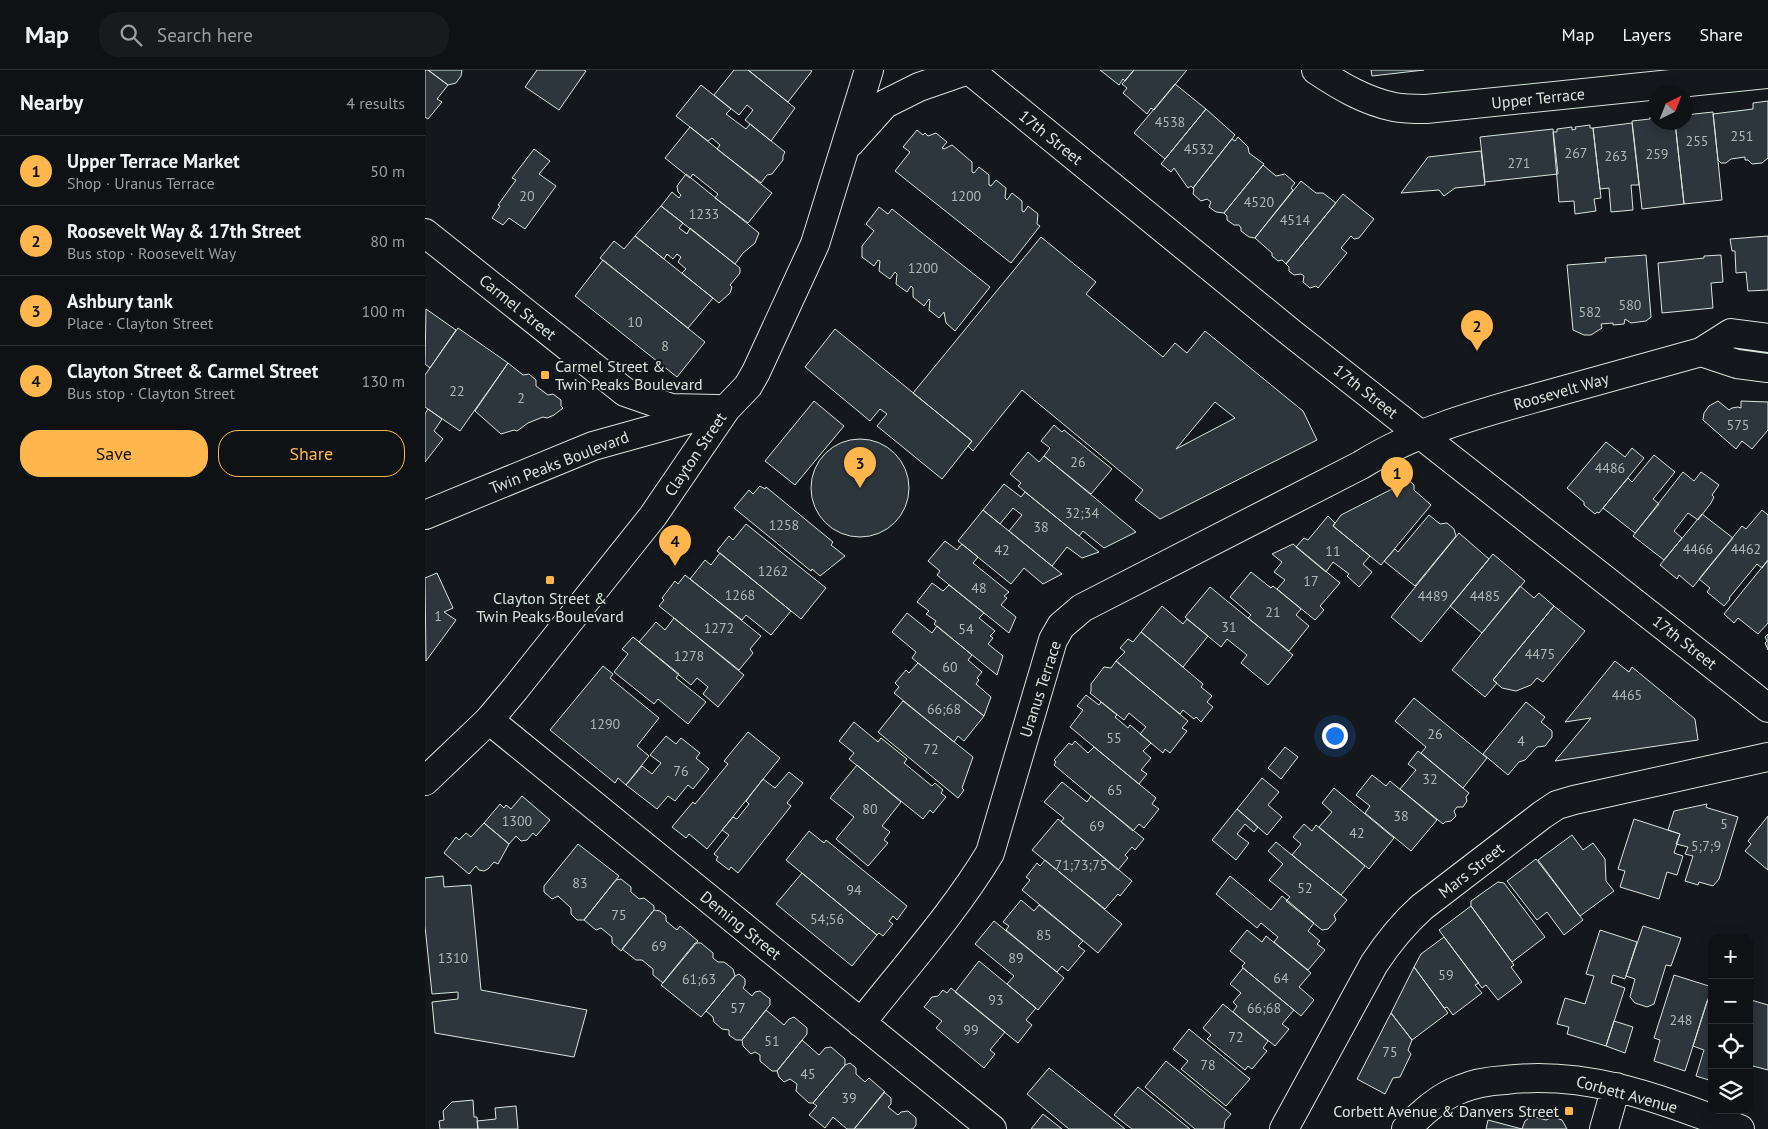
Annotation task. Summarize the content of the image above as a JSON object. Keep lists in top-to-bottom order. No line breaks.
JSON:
{"streets":{"street":["Upper Terrace","17th Street","Carmel Street","Roosevelt Way","Clayton Street","Twin Peaks Boulevard","Uranus Terrace","Mars Street","Deming Street","Corbett Avenue"]},"crossings":[["17th Street","Roosevelt Way"],["17th Street","Uranus Terrace"],["Carmel Street","Clayton Street"],["Carmel Street","Twin Peaks Boulevard"],["Roosevelt Way","Uranus Terrace"],["Clayton Street","Twin Peaks Boulevard"],["Clayton Street","Deming Street"],["Uranus Terrace","Deming Street"]],"places":{"transit":["Carmel Street & Twin Peaks Boulevard","Clayton Street & Twin Peaks Boulevard","Corbett Avenue & Danvers Street"]},"house_numbers":["4538","251","255","4532","267","259","263","271","20","1200","4520","1233","4514","1200","580","582","10","8","22","2","575","26","4486","32;34","1258","38","4466","4462","42","11","1262","17","48","1268","4489","4485","21","1","31","1272","54","4475","1278","60","4465","66;68","1290","26","55","4","72","76","32","65","80","38","1300","5","69","42","5;7;9","71;73;75","83","52","94","75","54;56","85","69","1310","89","59","64","61;63","93","57","66;68","248","99","72","51","75","78","45","39"],"north":"top right","page":{"header":"Map","search":"Search here","nav":["Map","Layers","Share"],"heading":["Nearby","4 results"],"list":[{"mark":"1","name":"Upper Terrace Market","note":"Shop · Uranus Terrace","value":"50 m"},{"mark":"2","name":"Roosevelt Way & 17th Street","note":"Bus stop · Roosevelt Way","value":"80 m"},{"mark":"3","name":"Ashbury tank","note":"Place · Clayton Street","value":"100 m"},{"mark":"4","name":"Clayton Street & Carmel Street","note":"Bus stop · Clayton Street","value":"130 m"}],"pins":["2","3","1","4"],"buttons":["Save","Share"],"map_buttons":["+","−"]}}
